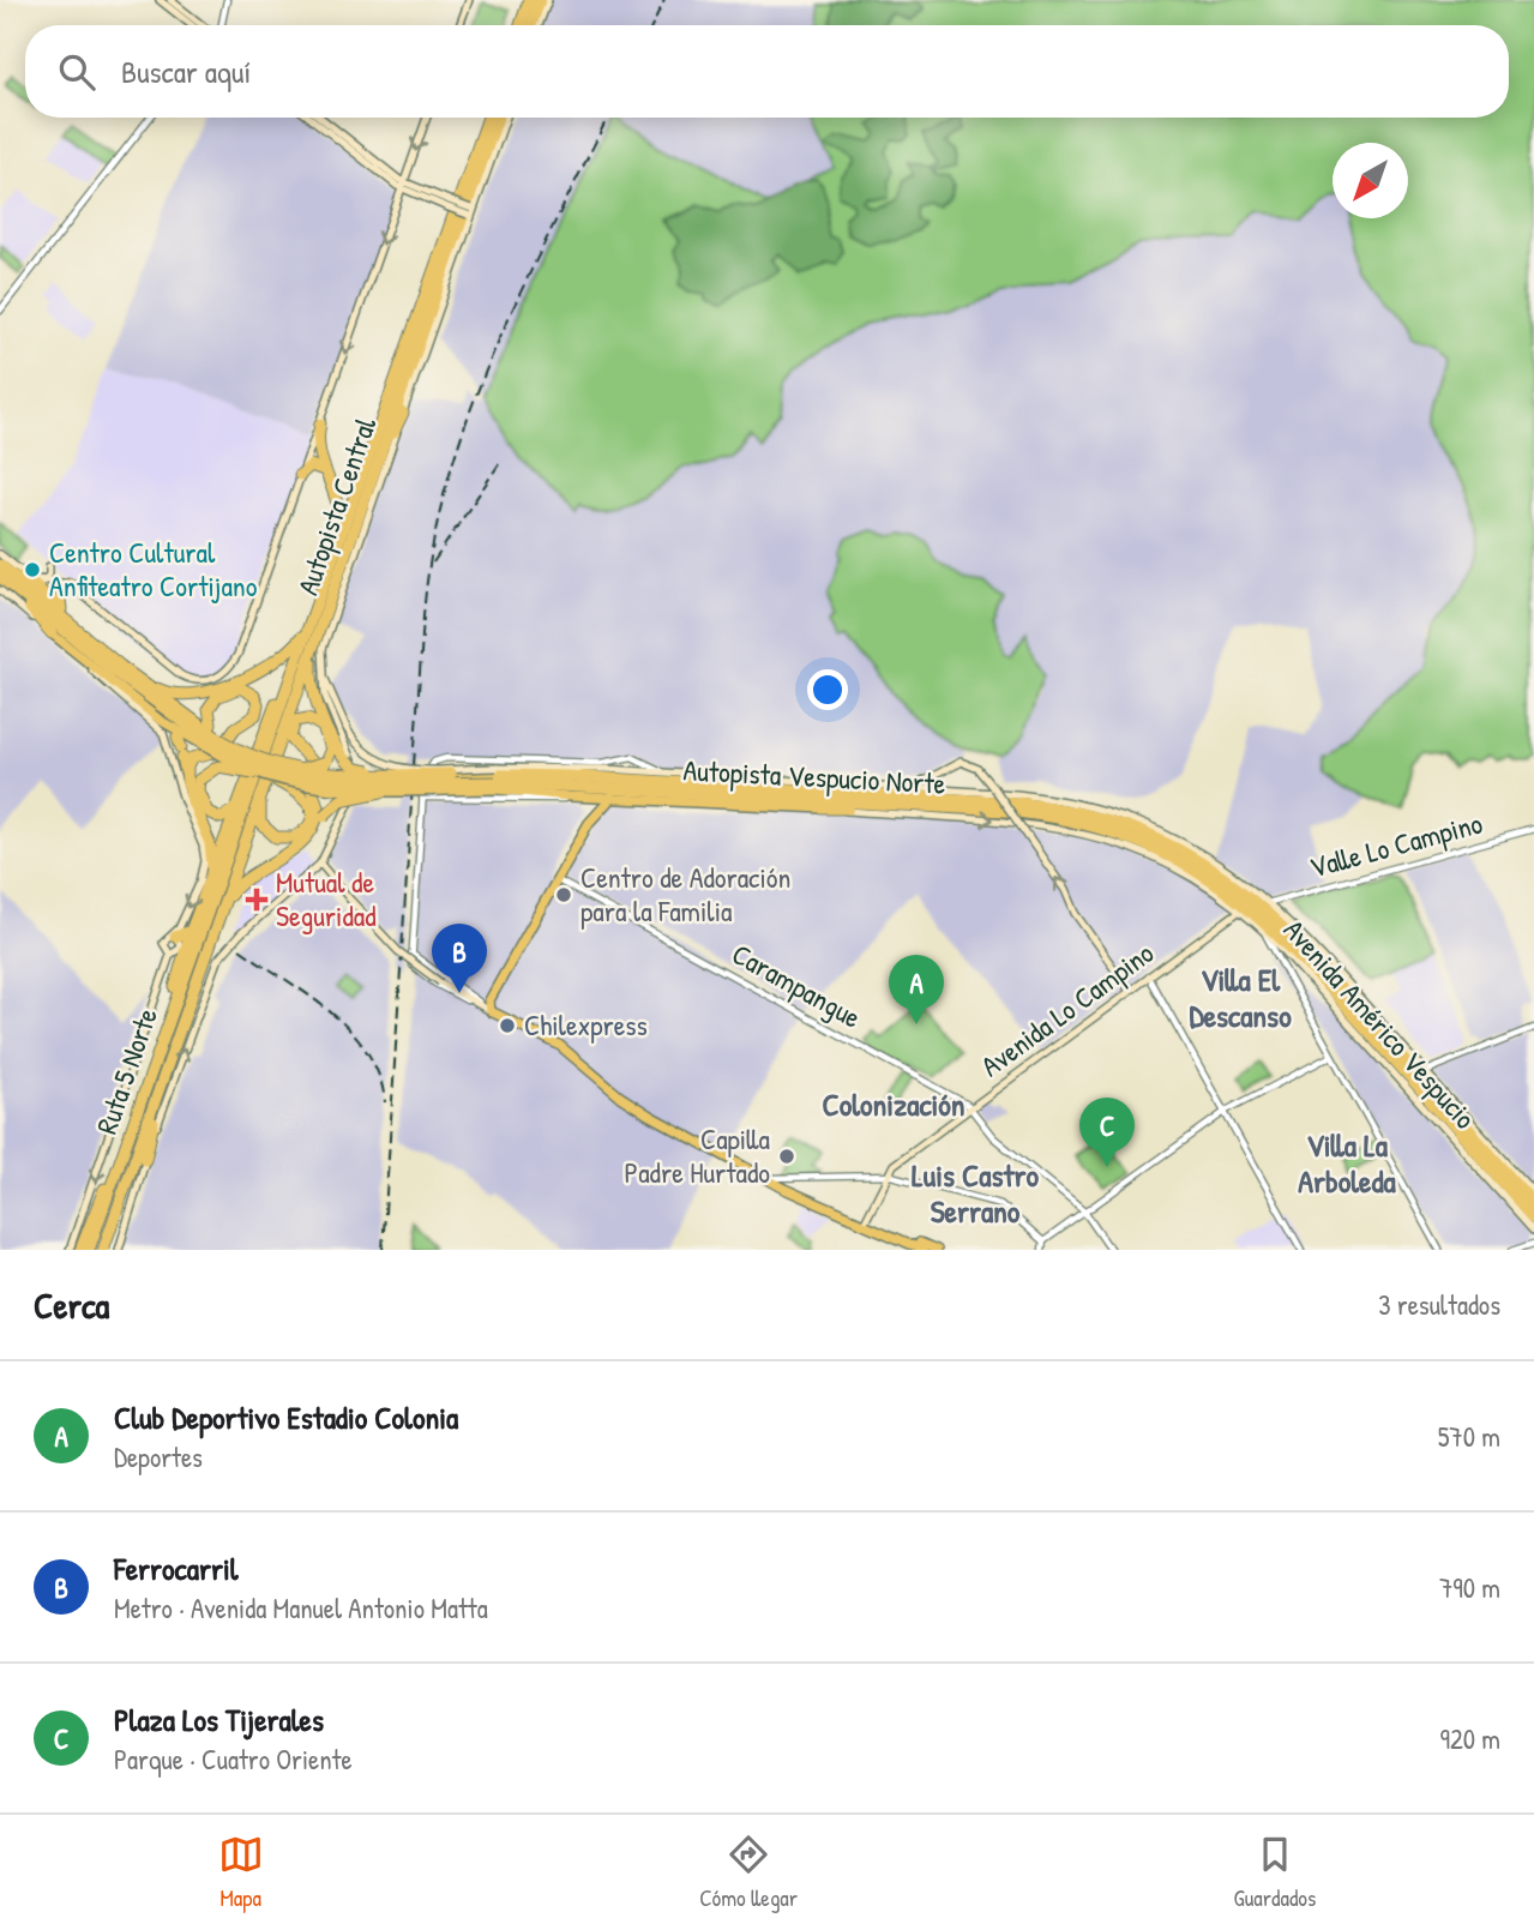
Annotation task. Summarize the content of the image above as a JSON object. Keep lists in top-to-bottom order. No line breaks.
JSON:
{"streets":{"highway":["Autopista Central","Autopista Vespucio Norte","Ruta 5 Norte"],"main road":["Avenida Lo Campino","Avenida Américo Vespucio"],"street":["Valle Lo Campino","Carampangue"]},"crossings":[["Autopista Central","Avenida Américo Vespucio"],["Autopista Central","Ruta 5 Norte"],["Autopista Vespucio Norte","Avenida Américo Vespucio"],["Valle Lo Campino","Avenida Américo Vespucio"],["Carampangue","Avenida Lo Campino"],["Avenida Lo Campino","Avenida Américo Vespucio"]],"districts":["Villa El Descanso","Colonización","Villa La Arboleda","Luis Castro Serrano"],"places":{"other":["Centro Cultural Anfiteatro Cortijano","Centro de Adoración para la Familia","Chilexpress","Capilla Padre Hurtado"],"health":["Mutual de Seguridad"]},"north":"bottom left","page":{"search":"Buscar aquí","pins":["B","A","C"],"heading":["Cerca","3 resultados"],"list":[{"mark":"A","name":"Club Deportivo Estadio Colonia","note":"Deportes","value":"570 m"},{"mark":"B","name":"Ferrocarril","note":"Metro · Avenida Manuel Antonio Matta","value":"790 m"},{"mark":"C","name":"Plaza Los Tijerales","note":"Parque · Cuatro Oriente","value":"920 m"}],"nav":["Mapa","Cómo llegar","Guardados"]}}
